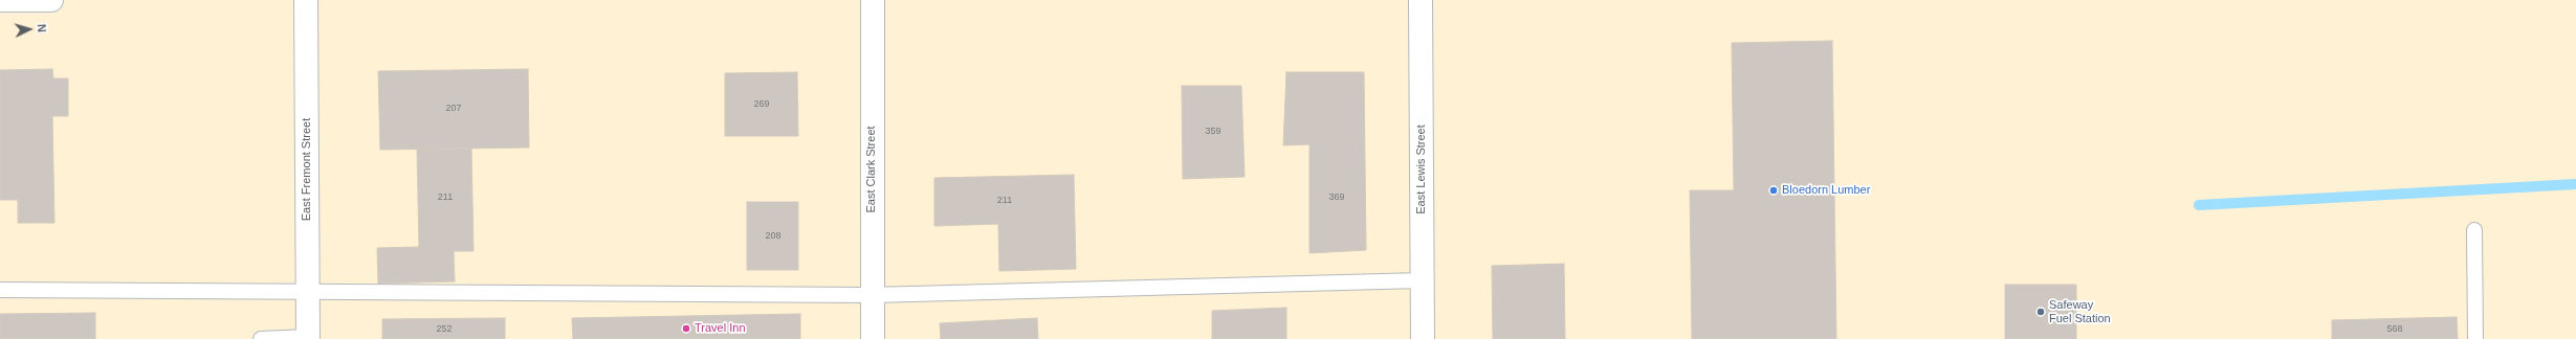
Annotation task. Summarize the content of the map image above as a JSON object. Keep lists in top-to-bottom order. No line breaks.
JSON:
{"streets":{"street":["East Fremont Street","East Clark Street","East Lewis Street"]},"places":["Bloedorn Lumber","Safeway Fuel Station","Travel Inn"],"house_numbers":["269","207","359","211","369","211","208","252","568"],"north":"right"}
